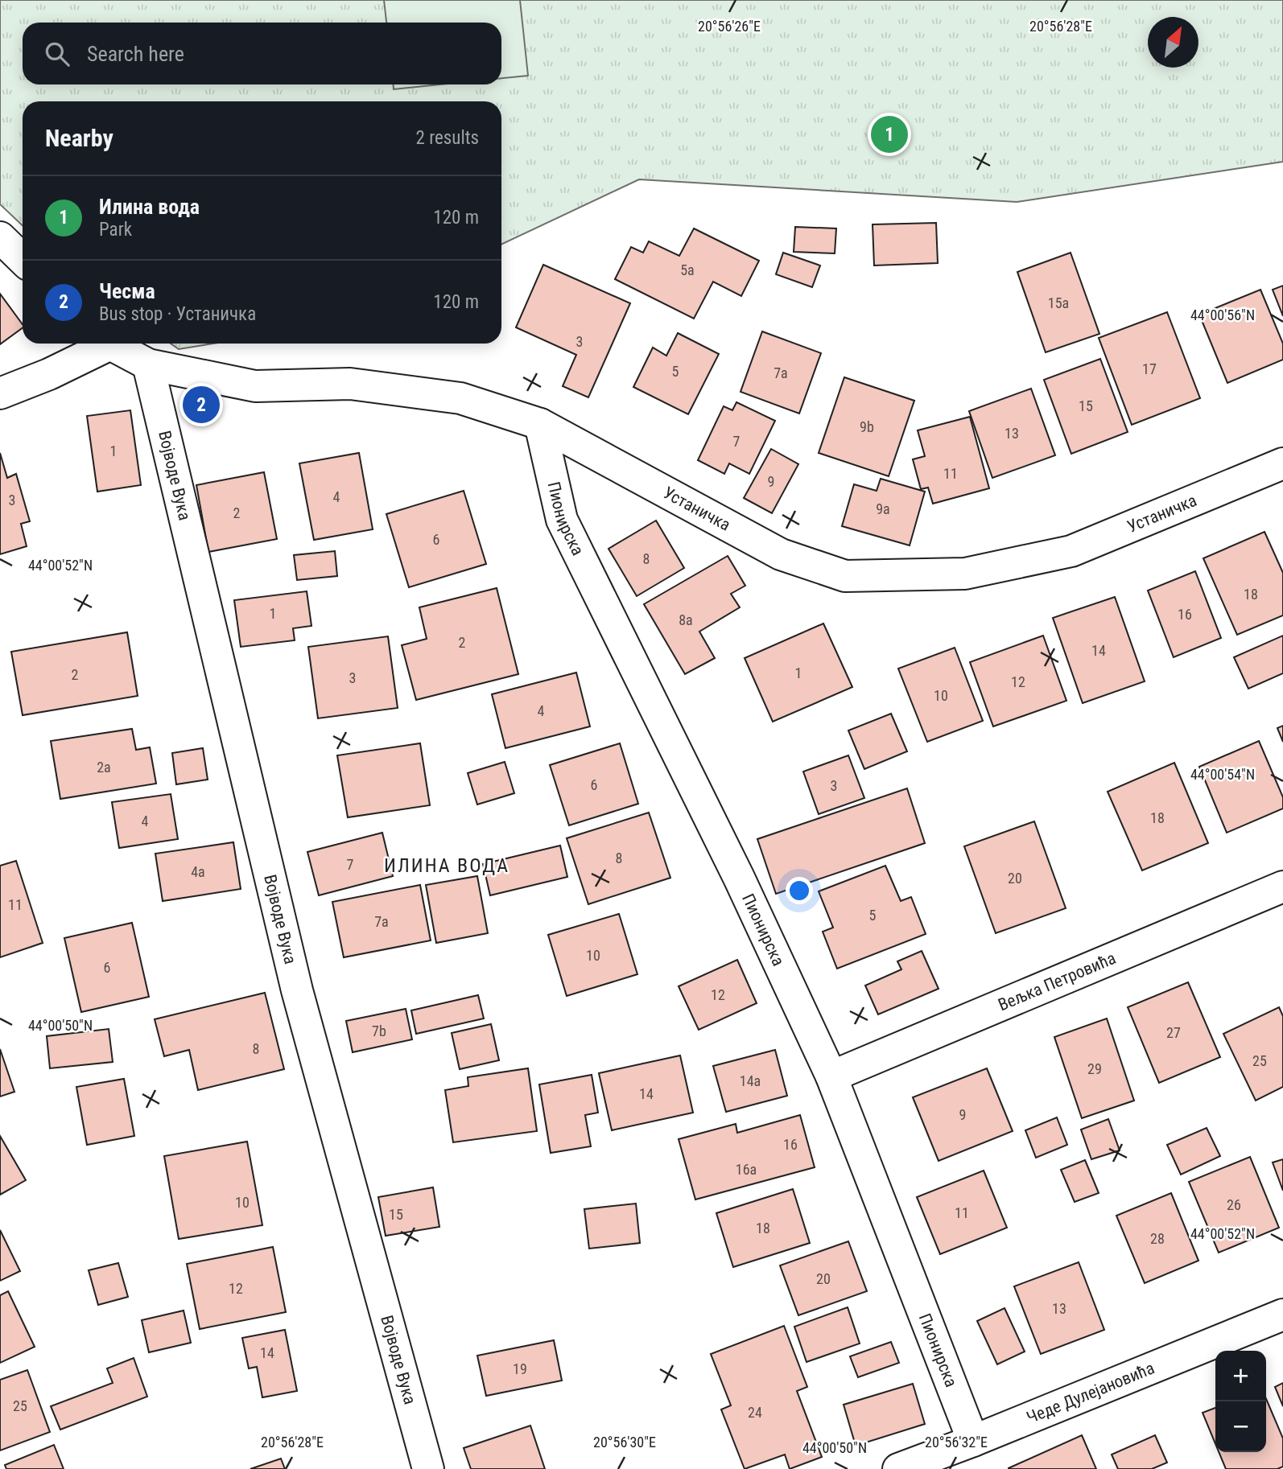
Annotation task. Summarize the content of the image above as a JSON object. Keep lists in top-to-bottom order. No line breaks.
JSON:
{"streets":{"street":["Војводе Вука","Устаничка","Пионирска","Вељка Петровића","Чеде Дулејановића"]},"crossings":[["Војводе Вука","Устаничка"],["Устаничка","Пионирска"],["Пионирска","Вељка Петровића"],["Пионирска","Чеде Дулејановића"]],"districts":["ИЛИНА ВОДА"],"house_numbers":["5a","15a","3","17","5","7a","15","9b","13","7","1","11","9","4","3","9a","2","6","8","18","1","16","8a","2","14","1","2","3","12","10","4","2a","6","3","18","4","8","7","4a","20","11","5","7a","10","6","12","7b","27","8","25","29","14a","14","9","16","16a","10","26","11","15","18","28","20","12","13","14","19","25","24"],"north":"top right","page":{"search":"Search here","heading":["Nearby","2 results"],"pins":["1","2"],"list":[{"mark":"1","name":"Илина вода","note":"Park","value":"120 m"},{"mark":"2","name":"Чесма","note":"Bus stop · Устаничка","value":"120 m"}],"map_buttons":["+","−"]},"coordinates":["20°56'26\"E","20°56'28\"E","44°00'56\"N","44°00'52\"N","44°00'54\"N","44°00'50\"N","20°56'30\"E","20°56'32\"E"]}
